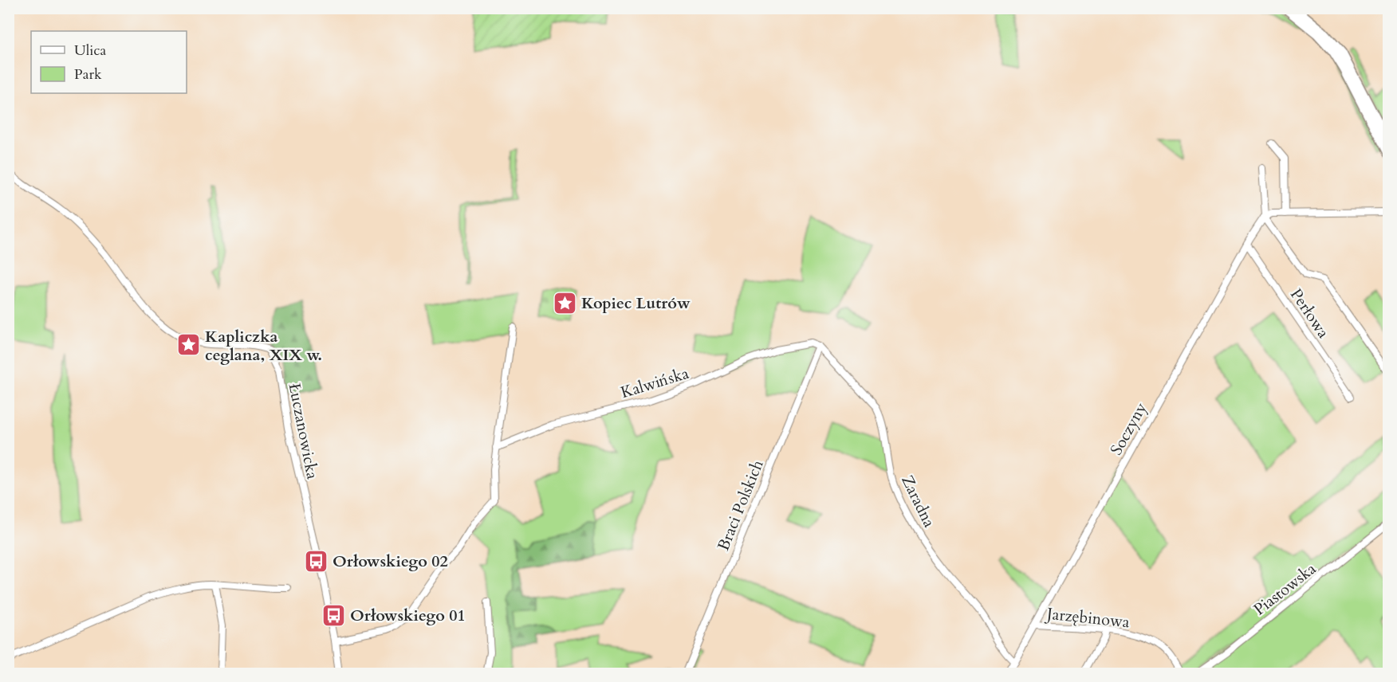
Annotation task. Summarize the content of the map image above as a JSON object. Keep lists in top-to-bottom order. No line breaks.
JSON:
{"streets":{"street":["Perłowa","Kalwińska","Soczyny","Łuczanowicka","Zaradna","Braci Polskich","Piastowska","Jarzębinowa"]},"crossings":[["Perłowa","Soczyny"],["Kalwińska","Zaradna"],["Kalwińska","Braci Polskich"],["Soczyny","Zaradna"],["Soczyny","Jarzębinowa"],["Zaradna","Braci Polskich"]],"places":{"place":["Kopiec Lutrów","Kapliczka ceglana, XIX w."],"bus stop":["Orłowskiego 02","Orłowskiego 01"]},"legend":["Ulica","Park"]}
